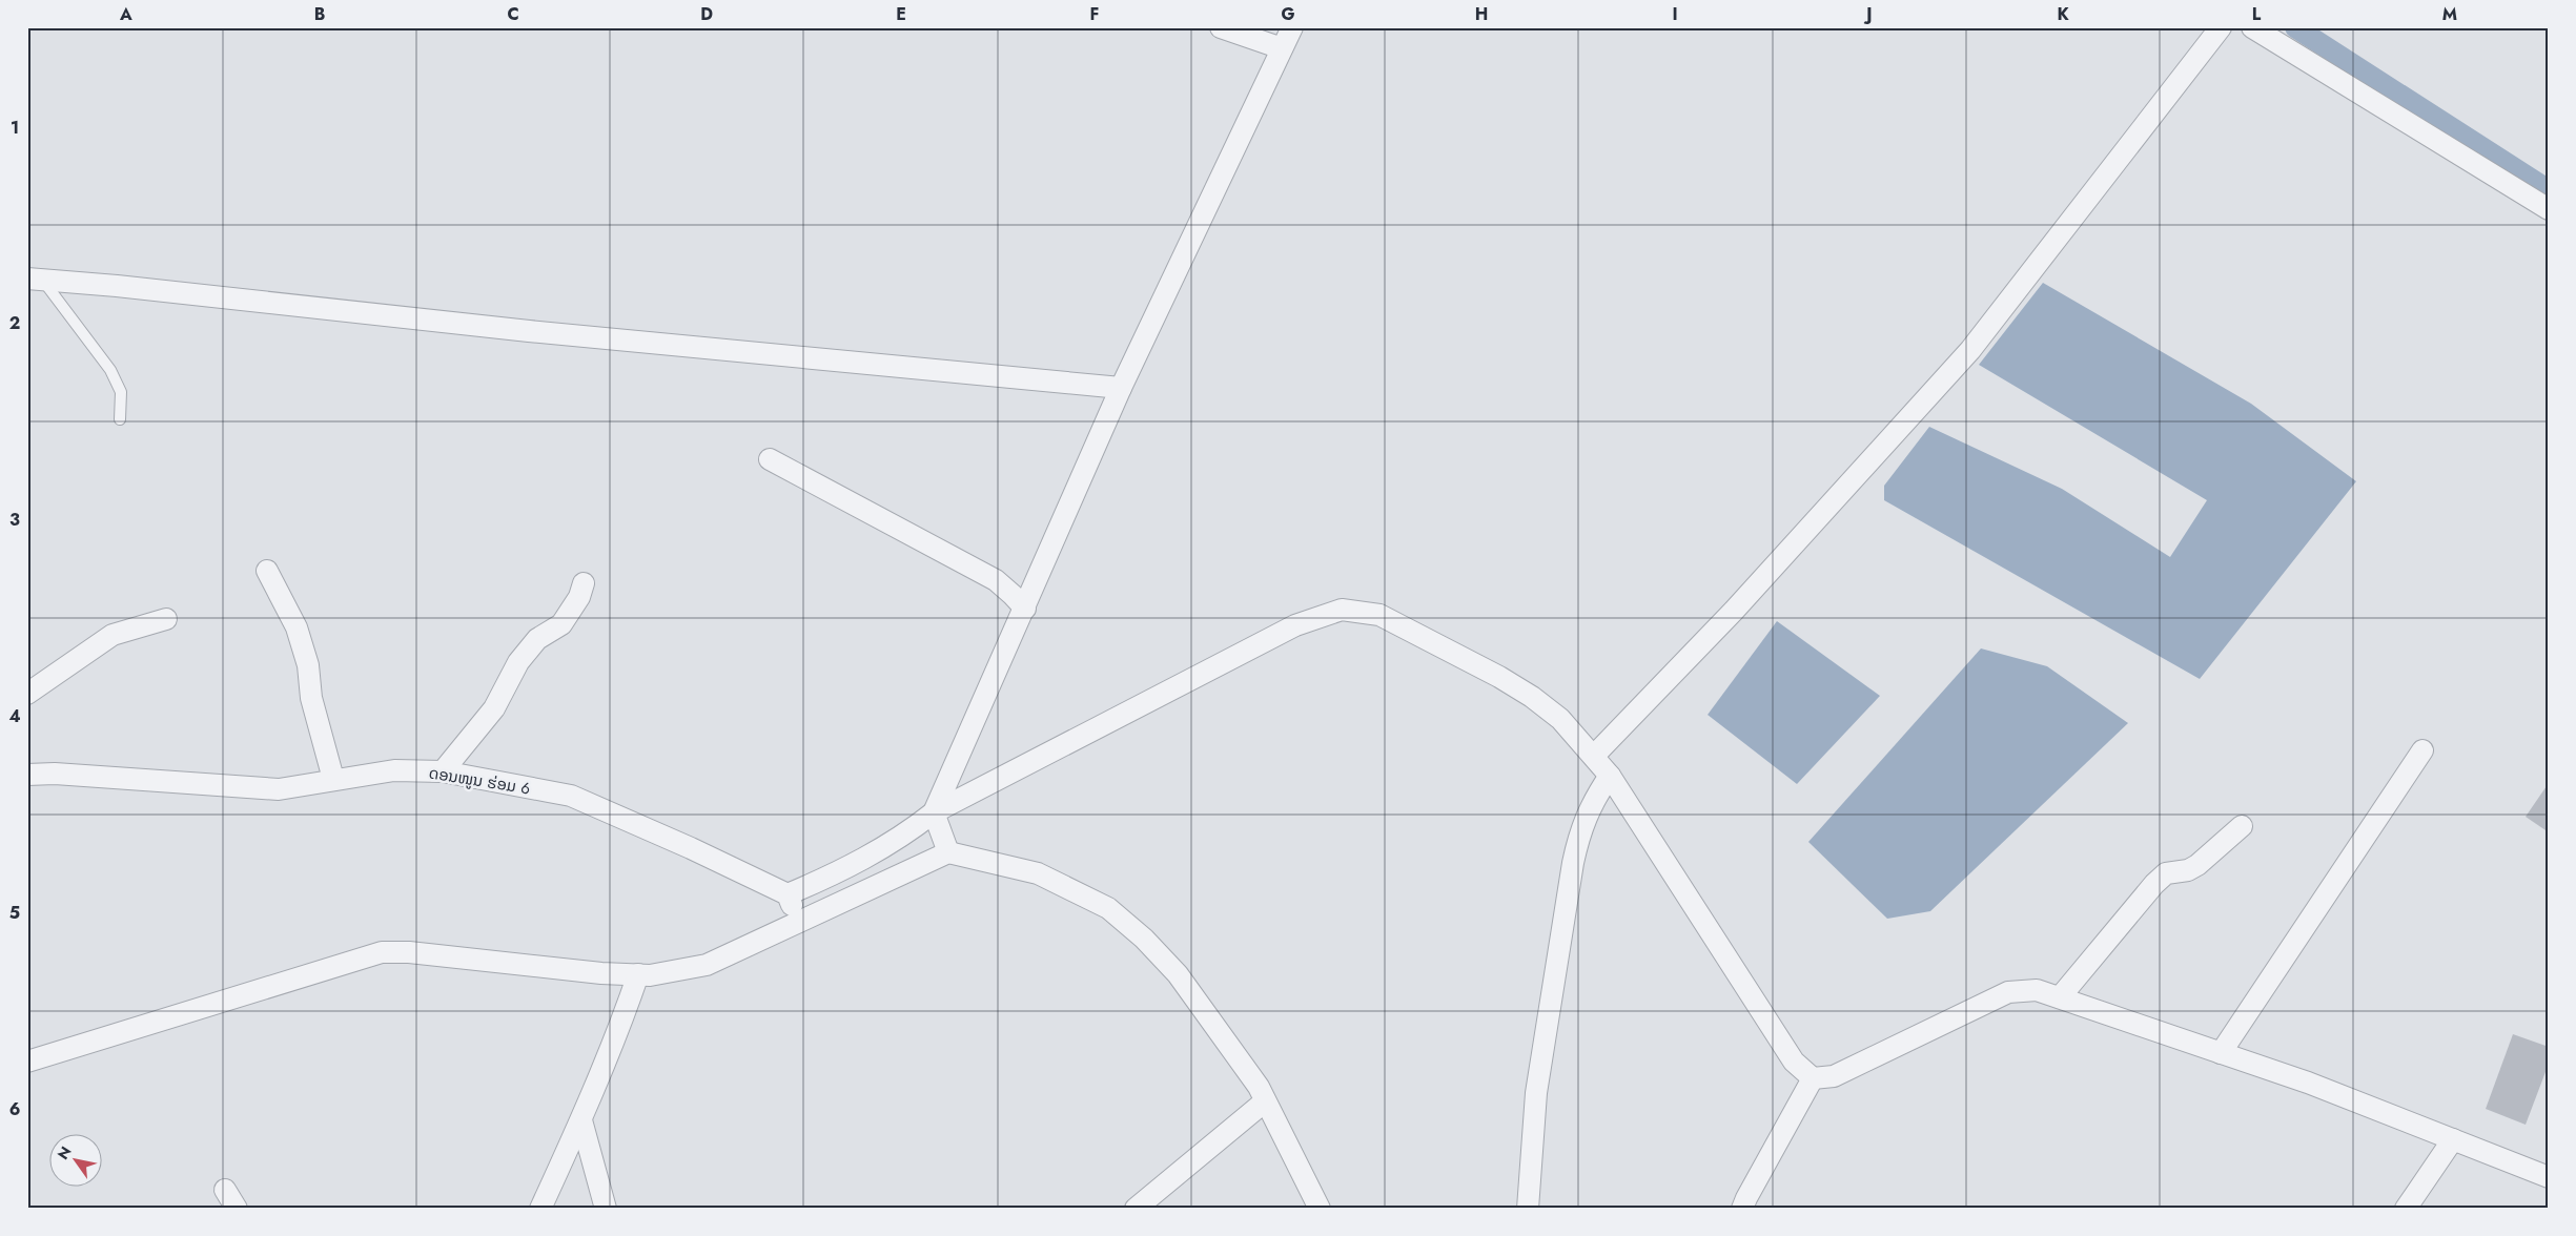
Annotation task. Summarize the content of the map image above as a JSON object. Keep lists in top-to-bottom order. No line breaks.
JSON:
{"streets":{"street":["ດອນໜູນ ຮ່ອມ 6"]},"north":"top left","grid":{"columns":["A","B","C","D","E","F","G","H","I","J","K","L","M"],"rows":["1","2","3","4","5","6"]}}
